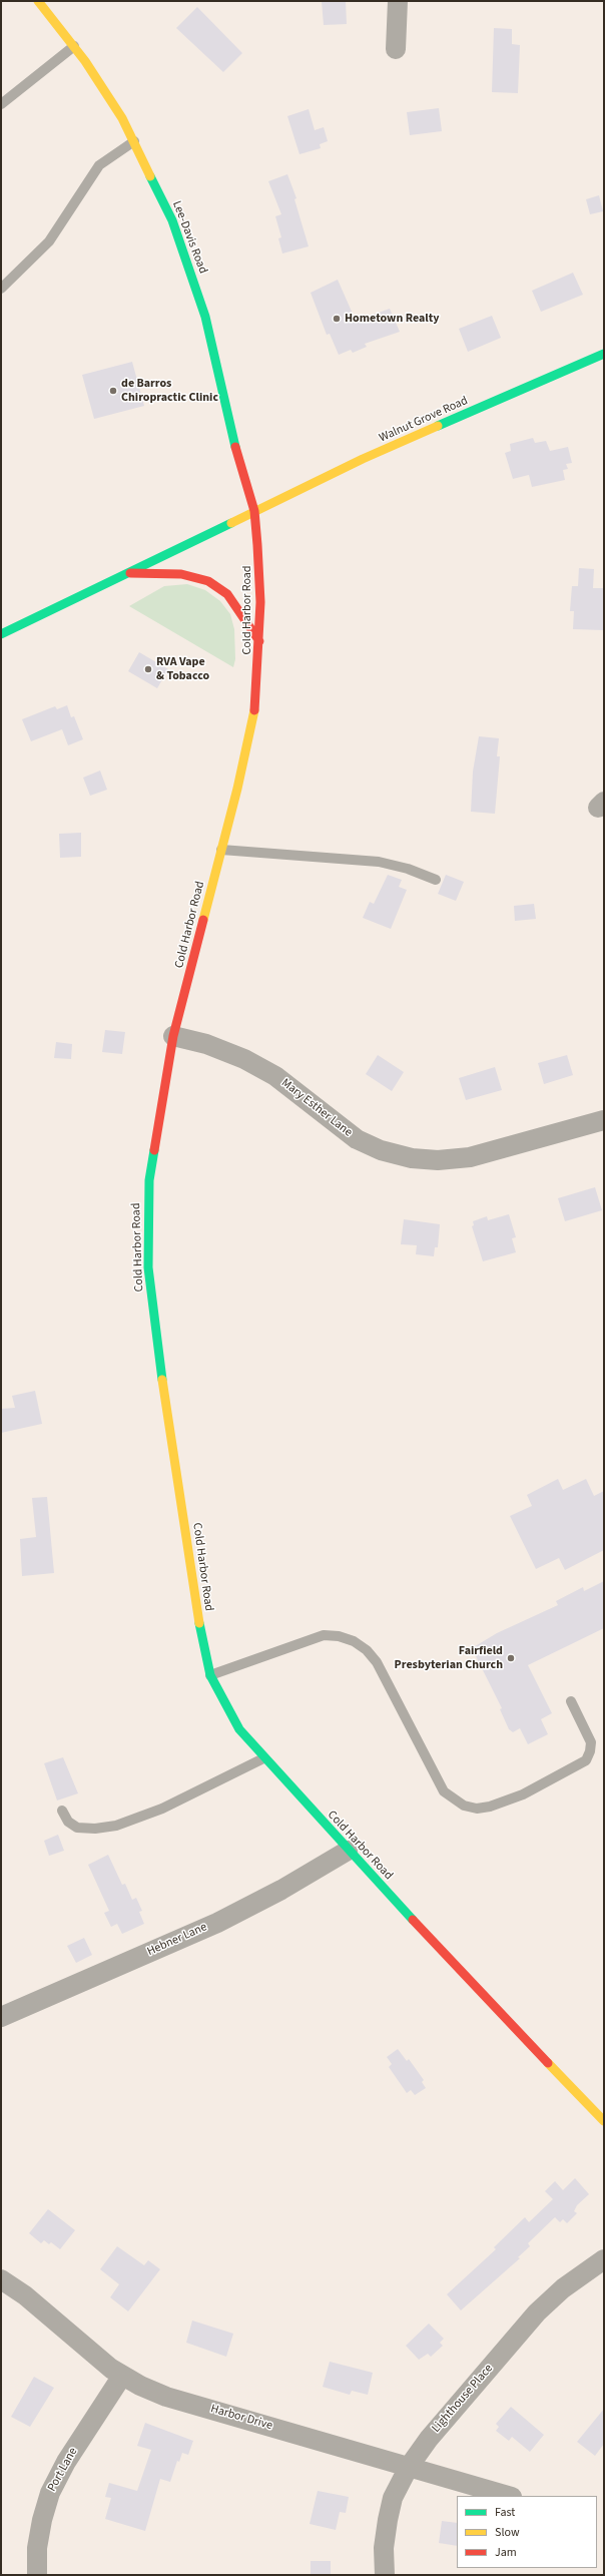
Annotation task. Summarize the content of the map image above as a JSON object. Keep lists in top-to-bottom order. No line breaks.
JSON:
{"streets":{"main road":["Lee-Davis Road","Walnut Grove Road","Cold Harbor Road"],"street":["Mary Esther Lane","Hebner Lane","Lighthouse Place","Harbor Drive","Port Lane"]},"crossings":[["Lee-Davis Road","Walnut Grove Road"],["Lee-Davis Road","Cold Harbor Road"],["Walnut Grove Road","Cold Harbor Road"],["Cold Harbor Road","Mary Esther Lane"],["Cold Harbor Road","Hebner Lane"],["Lighthouse Place","Harbor Drive"],["Harbor Drive","Port Lane"]],"places":["Hometown Realty","de Barros Chiropractic Clinic","RVA Vape & Tobacco","Fairfield Presbyterian Church"],"legend":["Fast","Slow","Jam"]}
